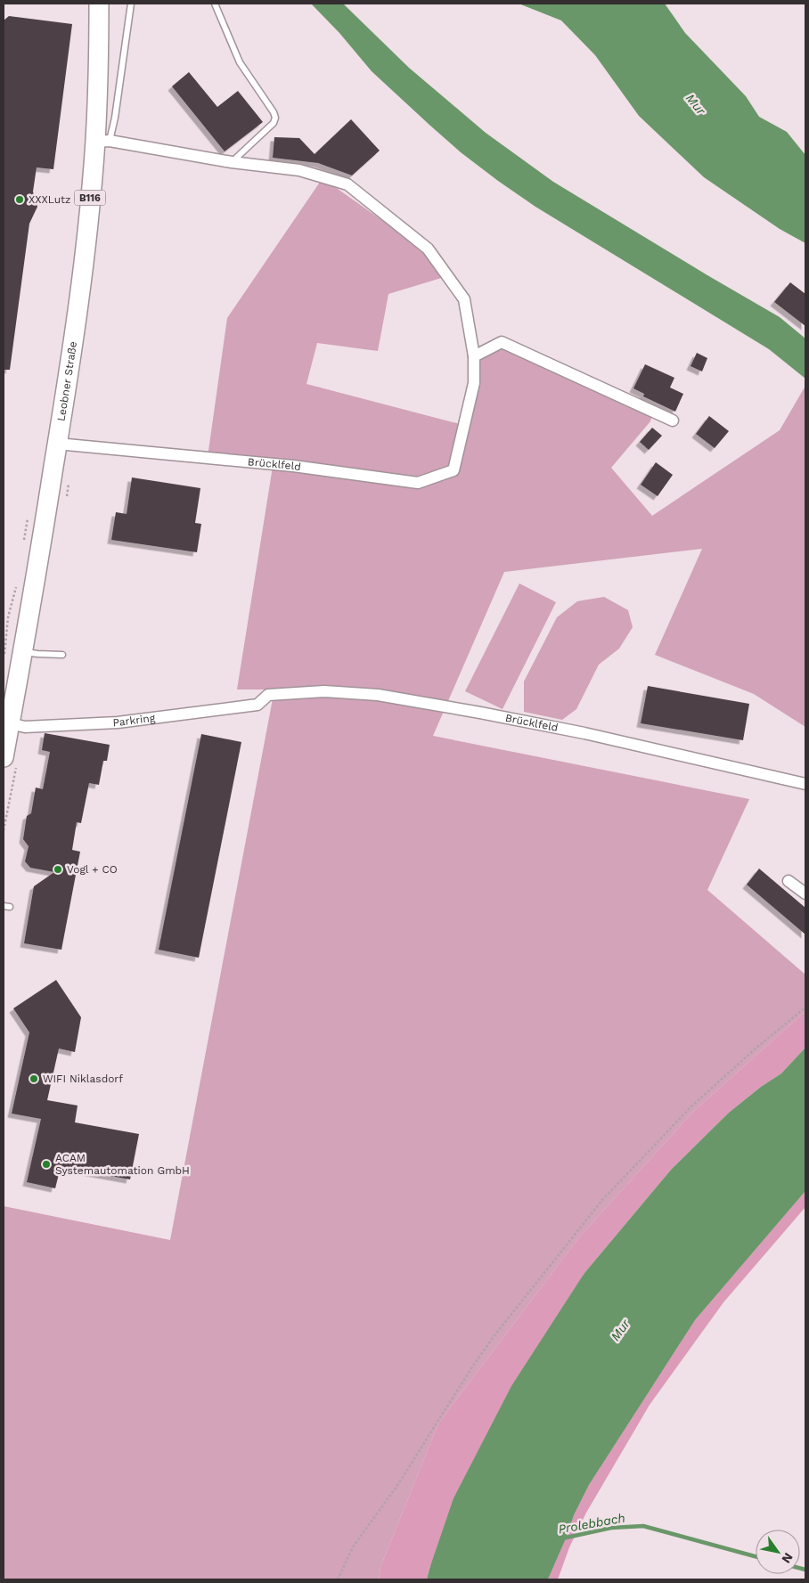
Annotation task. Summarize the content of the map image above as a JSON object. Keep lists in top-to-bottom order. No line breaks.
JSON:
{"streets":{"main road":["B116","Leobner Straße"],"street":["Brücklfeld","Parkring"]},"crossings":[["Leobner Straße","Brücklfeld"],["Leobner Straße","Parkring"],["Brücklfeld","Parkring"]],"water":["Mur","Prolebbach"],"places":["XXXLutz","Vogl + CO","WIFI Niklasdorf","ACAM Systemautomation GmbH"],"north":"bottom right"}
